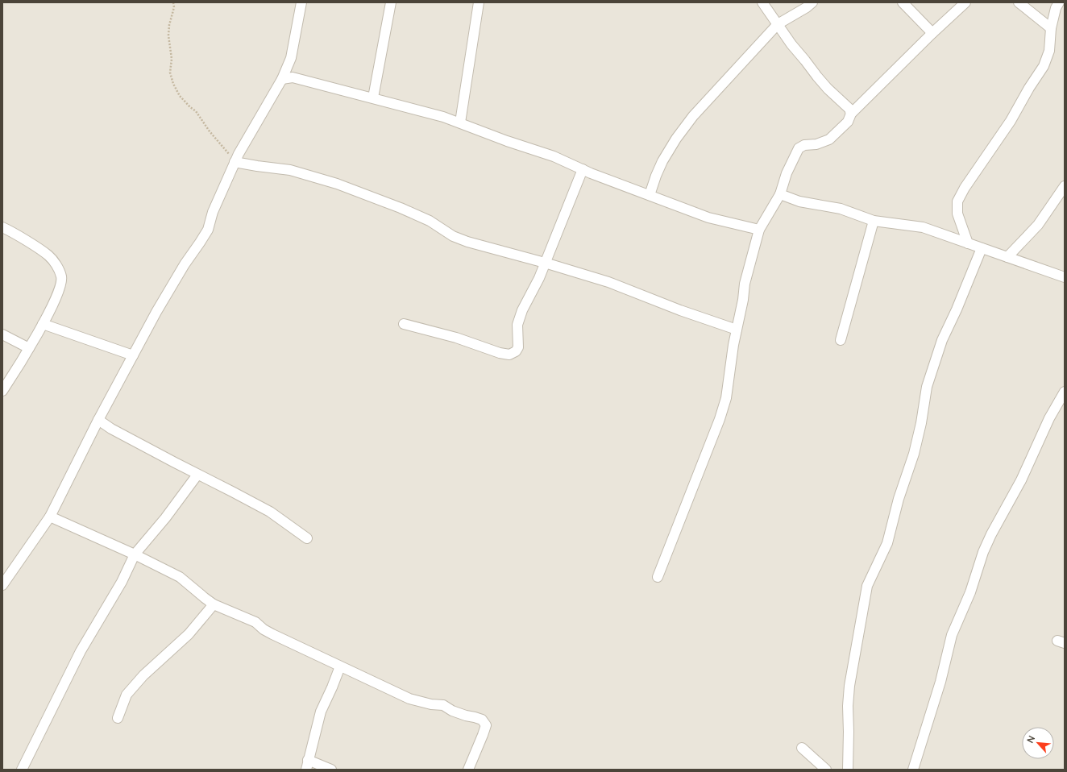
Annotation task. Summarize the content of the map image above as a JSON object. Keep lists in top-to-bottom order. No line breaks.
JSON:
{"north":"top left"}
